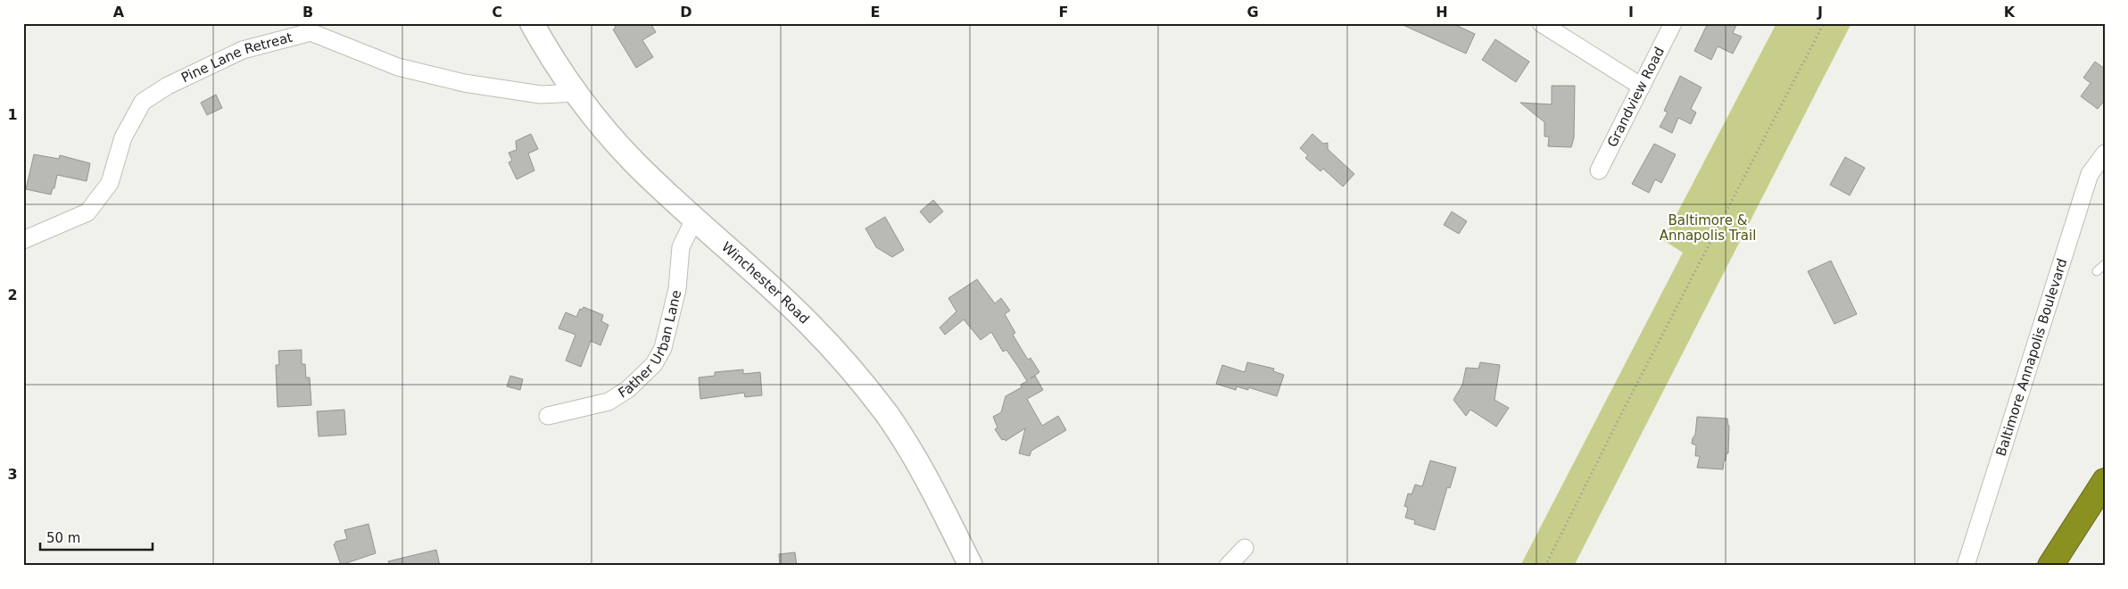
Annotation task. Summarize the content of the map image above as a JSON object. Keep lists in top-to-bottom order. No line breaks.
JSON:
{"streets":{"street":["Pine Lane Retreat","Grandview Road","Winchester Road","Father Urban Lane","Baltimore Annapolis Boulevard"]},"crossings":[["Pine Lane Retreat","Winchester Road"],["Winchester Road","Father Urban Lane"]],"parks":["Baltimore & Annapolis Trail"],"scale_bar":"50 m","grid":{"columns":["A","B","C","D","E","F","G","H","I","J","K"],"rows":["1","2","3"]}}
